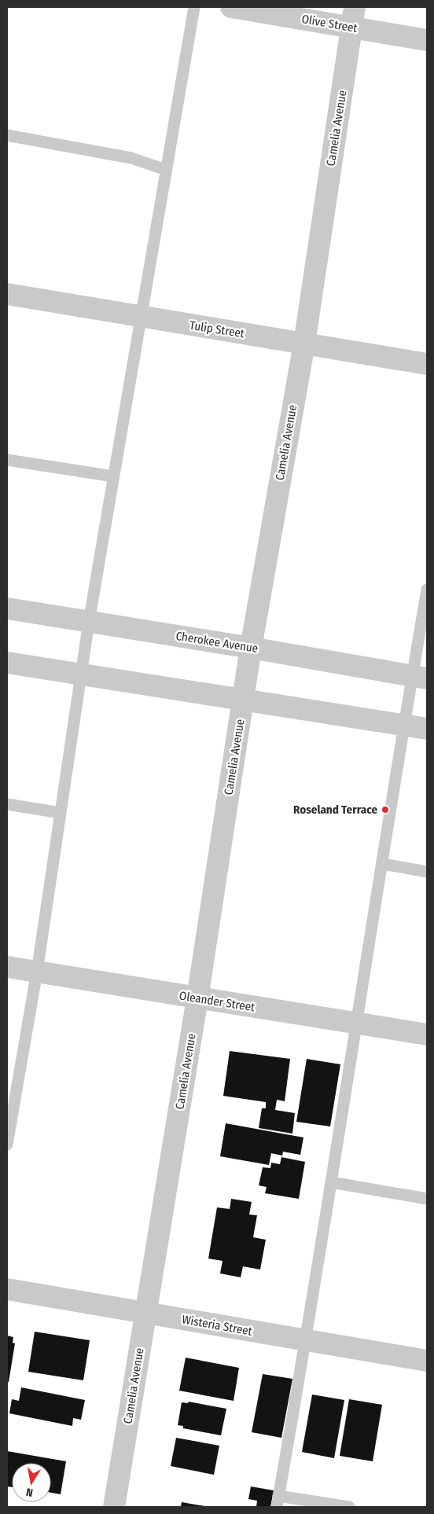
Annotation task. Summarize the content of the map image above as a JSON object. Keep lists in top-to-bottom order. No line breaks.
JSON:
{"streets":{"street":["Olive Street","Camelia Avenue","Tulip Street","Cherokee Avenue","Oleander Street","Wisteria Street"]},"crossings":[["Olive Street","Camelia Avenue"],["Camelia Avenue","Tulip Street"],["Camelia Avenue","Cherokee Avenue"],["Camelia Avenue","Oleander Street"],["Camelia Avenue","Wisteria Street"]],"places":["Roseland Terrace"],"north":"bottom"}
